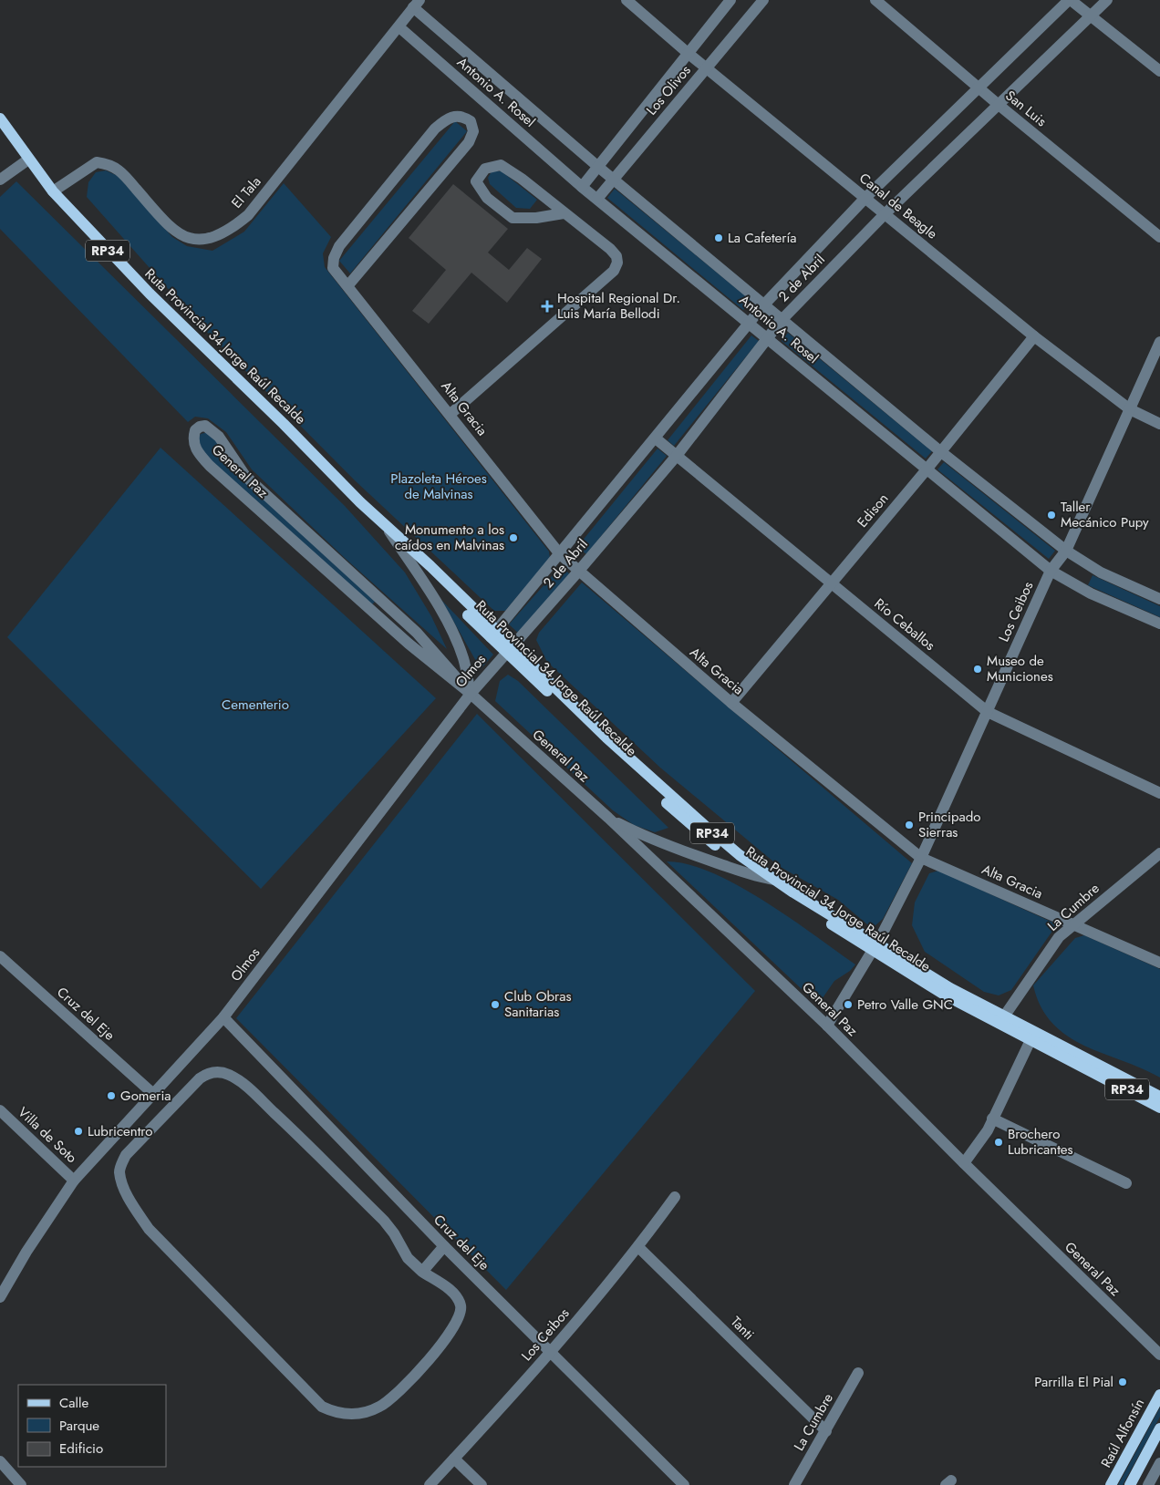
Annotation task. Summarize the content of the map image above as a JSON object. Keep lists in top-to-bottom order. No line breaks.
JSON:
{"streets":{"main road":["RP34","Ruta Provincial 34 Jorge Raúl Recalde","Raúl Alfonsín"],"street":["Los Olivos","Antonio A. Rosel","San Luis","El Tala","Canal de Beagle","2 de Abril","Alta Gracia","General Paz","Edison","Los Ceibos","Río Ceballos","Olmos","La Cumbre","Cruz del Eje","Villa de Soto","Tanti"]},"crossings":[["Los Olivos","Antonio A. Rosel"],["Los Olivos","Canal de Beagle"],["Antonio A. Rosel","El Tala"],["Antonio A. Rosel","2 de Abril"],["Antonio A. Rosel","Edison"],["Antonio A. Rosel","Los Ceibos"],["San Luis","2 de Abril"],["El Tala","Ruta Provincial 34 Jorge Raúl Recalde"],["Canal de Beagle","2 de Abril"],["Canal de Beagle","Edison"],["Canal de Beagle","Los Ceibos"],["2 de Abril","Ruta Provincial 34 Jorge Raúl Recalde"],["2 de Abril","Alta Gracia"],["2 de Abril","Río Ceballos"],["2 de Abril","Olmos"],["Ruta Provincial 34 Jorge Raúl Recalde","Los Ceibos"],["Ruta Provincial 34 Jorge Raúl Recalde","Olmos"],["Ruta Provincial 34 Jorge Raúl Recalde","La Cumbre"],["Alta Gracia","Edison"],["Alta Gracia","Los Ceibos"],["Alta Gracia","La Cumbre"],["General Paz","Los Ceibos"],["General Paz","Olmos"],["Edison","Río Ceballos"],["Los Ceibos","Río Ceballos"],["Los Ceibos","Cruz del Eje"],["Los Ceibos","Tanti"],["Olmos","Cruz del Eje"],["Olmos","Villa de Soto"],["La Cumbre","Tanti"]],"parks":["Plazoleta Héroes de Malvinas","Cementerio"],"places":{"other":["La Cafetería","Taller Mecánico Pupy","Monumento a los caídos en Malvinas","Museo de Municiones","Principado Sierras","Club Obras Sanitarias","Petro Valle GNC","Gomeria","Lubricentro","Brochero Lubricantes","Parrilla El Pial"],"health":["Hospital Regional Dr. Luis María Bellodi"]},"legend":["Calle","Parque","Edificio"]}
